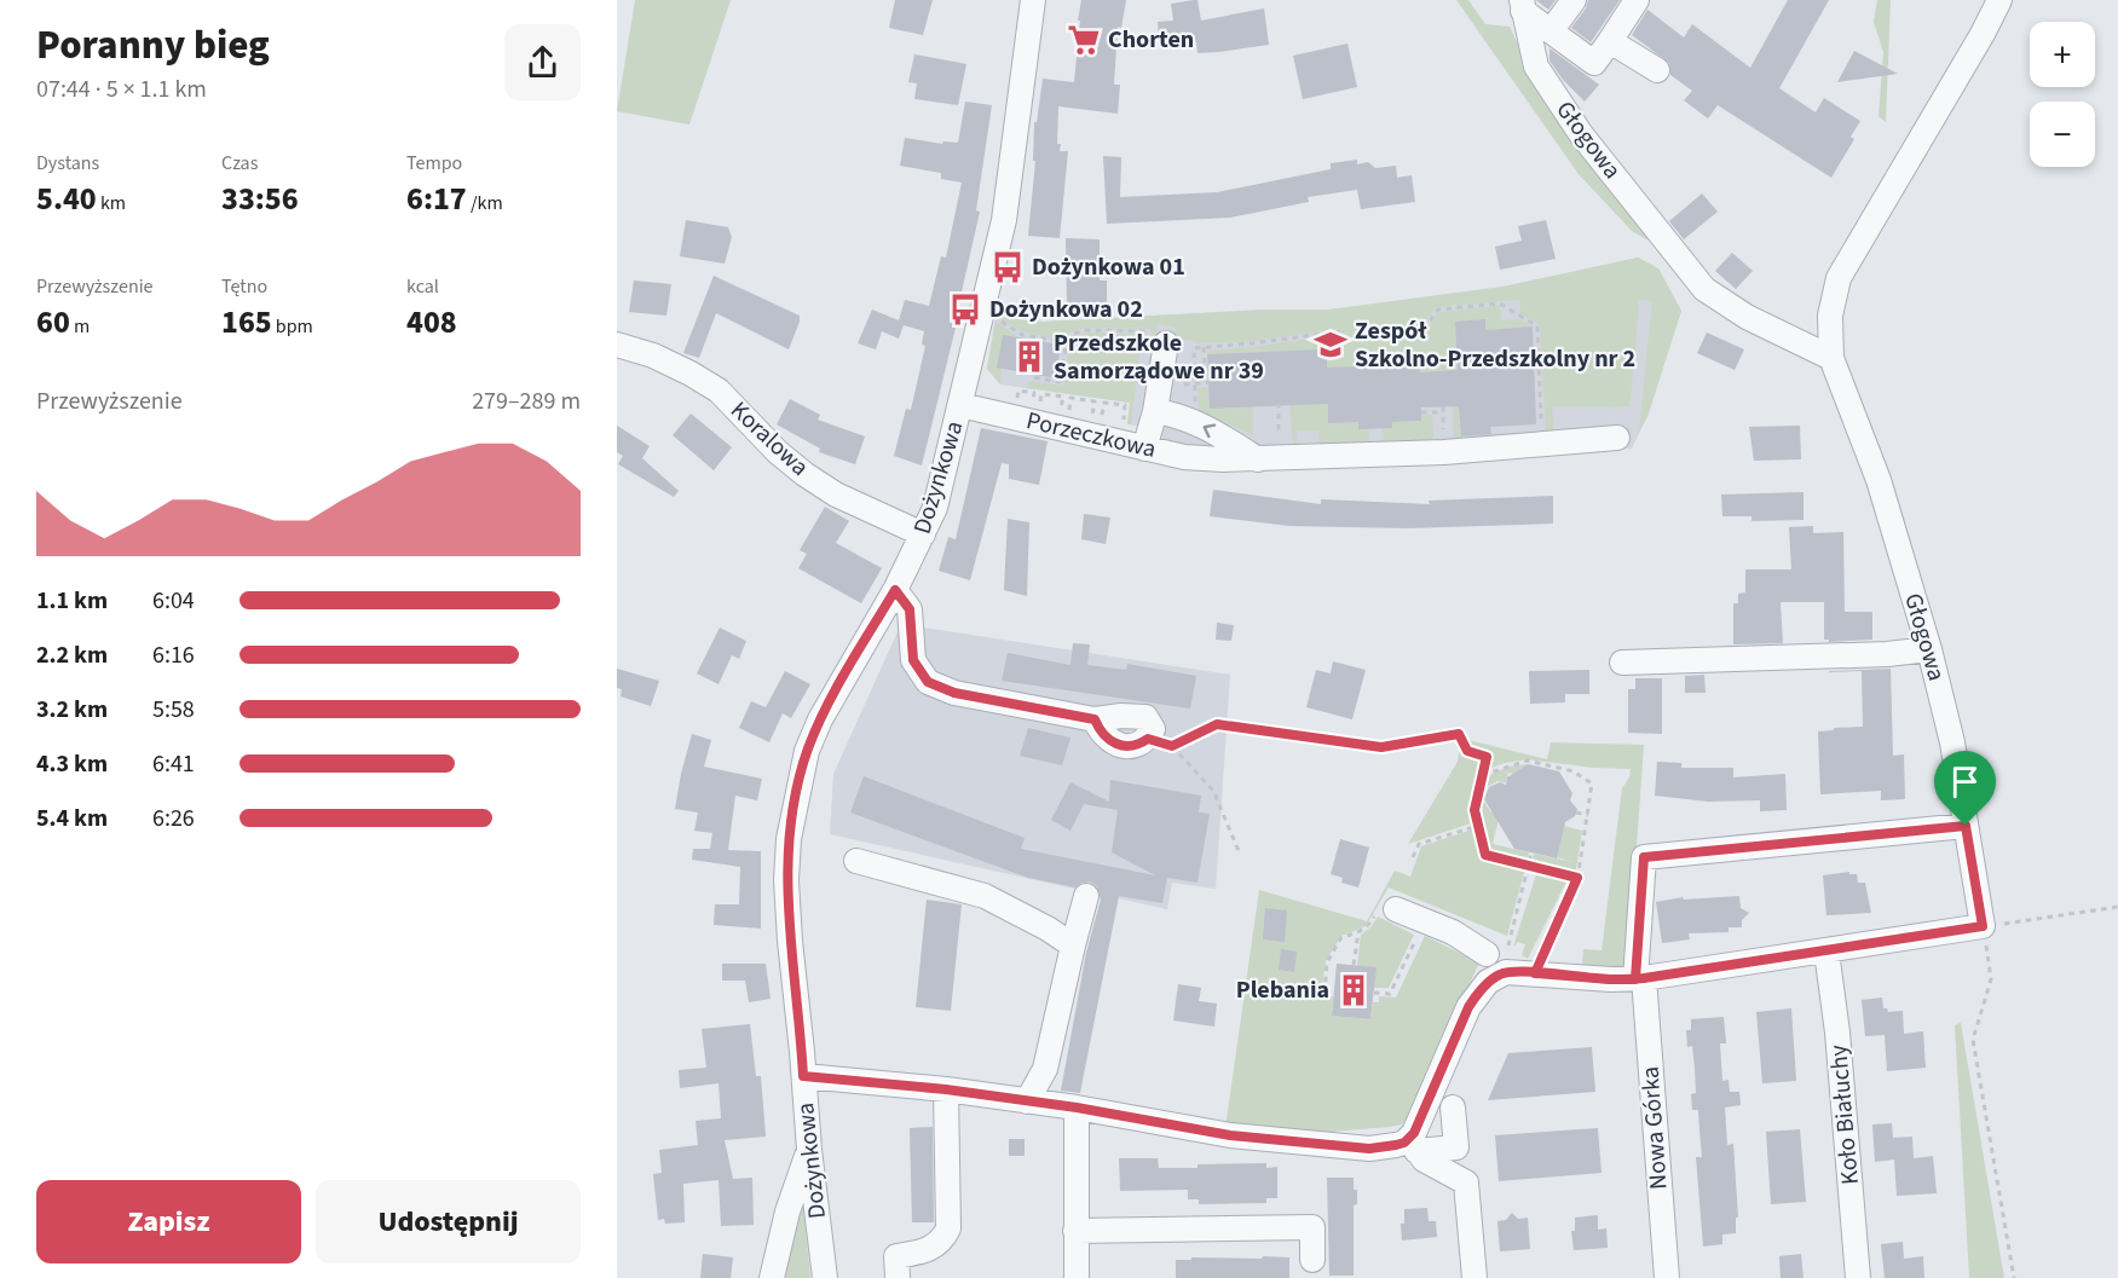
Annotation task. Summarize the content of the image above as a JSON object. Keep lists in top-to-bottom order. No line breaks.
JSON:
{"streets":{"street":["Głogowa","Porzeczkowa","Koralowa","Dożynkowa","Koło Białuchy","Nowa Górka"]},"crossings":[["Głogowa","Koło Białuchy"],["Głogowa","Nowa Górka"],["Porzeczkowa","Dożynkowa"],["Koralowa","Dożynkowa"]],"places":{"supermarket":["Chorten"],"bus stop":["Dożynkowa 01","Dożynkowa 02"],"school or university":["Zespół Szkolno-Przedszkolny nr 2"],"building":["Przedszkole Samorządowe nr 39","Plebania"]},"page":{"heading":["Poranny bieg","07:44 · 5 × 1.1 km"],"map_buttons":["+","−"],"stats":[["Dystans","5.40 km"],["Czas","33:56"],["Tempo","6:17 /km"],["Przewyższenie","60 m"],["Tętno","165 bpm"],["kcal","408"]],"chart":["Przewyższenie","279–289 m"],"list":[{"name":"1.1 km","note":"6:04"},{"name":"2.2 km","note":"6:16"},{"name":"3.2 km","note":"5:58"},{"name":"4.3 km","note":"6:41"},{"name":"5.4 km","note":"6:26"}],"buttons":["Zapisz","Udostępnij"]}}
